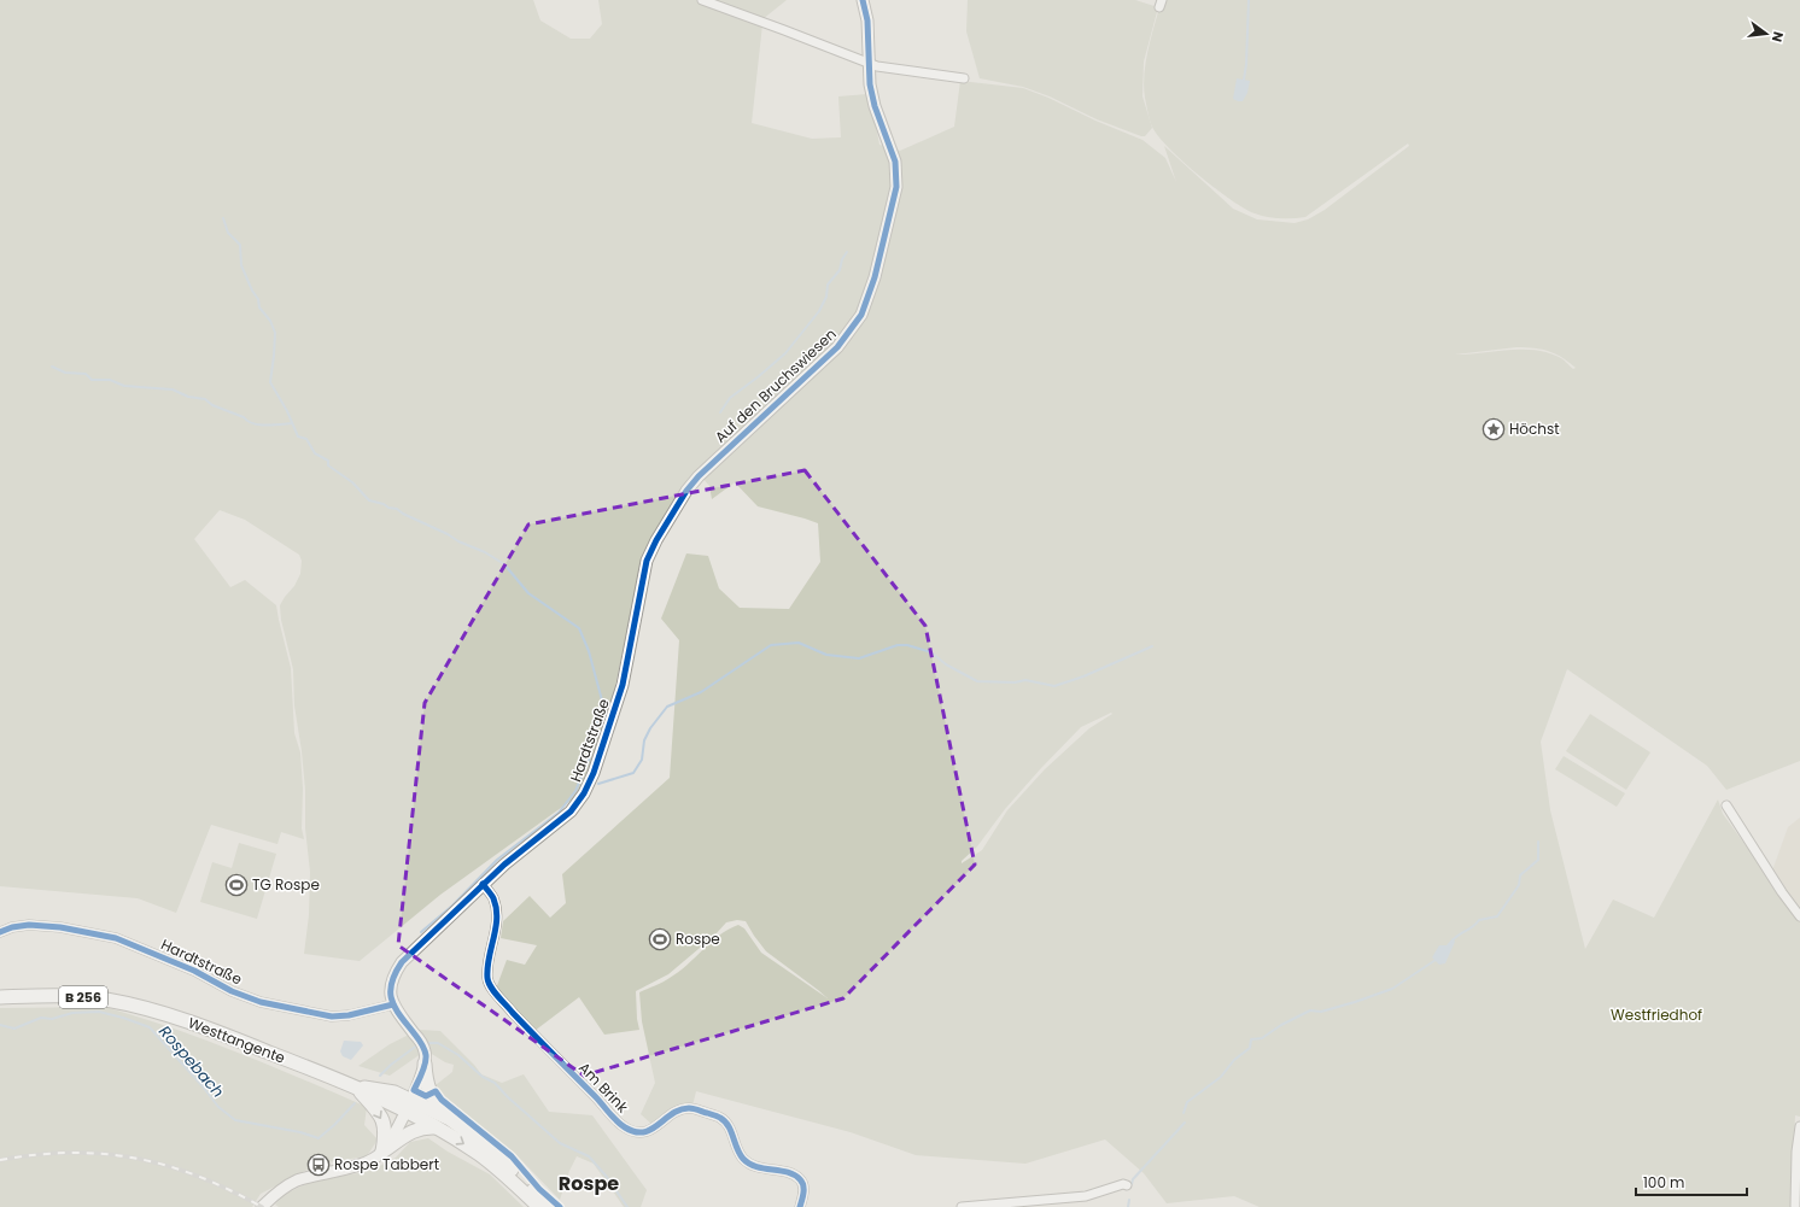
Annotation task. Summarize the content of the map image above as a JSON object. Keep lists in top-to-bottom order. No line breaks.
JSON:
{"streets":{"main road":["B 256","Westtangente"],"street":["Auf den Bruchswiesen","Hardtstraße","Am Brink"]},"crossings":[["Auf den Bruchswiesen","Hardtstraße"],["Hardtstraße","B 256"],["Hardtstraße","Westtangente"],["Hardtstraße","Am Brink"],["B 256","Westtangente"]],"districts":["Rospe"],"water":["Rospebach"],"parks":["Westfriedhof"],"places":{"place":["Höchst"],"sports":["TG Rospe","Rospe"],"bus stop":["Rospe Tabbert"]},"scale_bar":"100 m","north":"right"}
